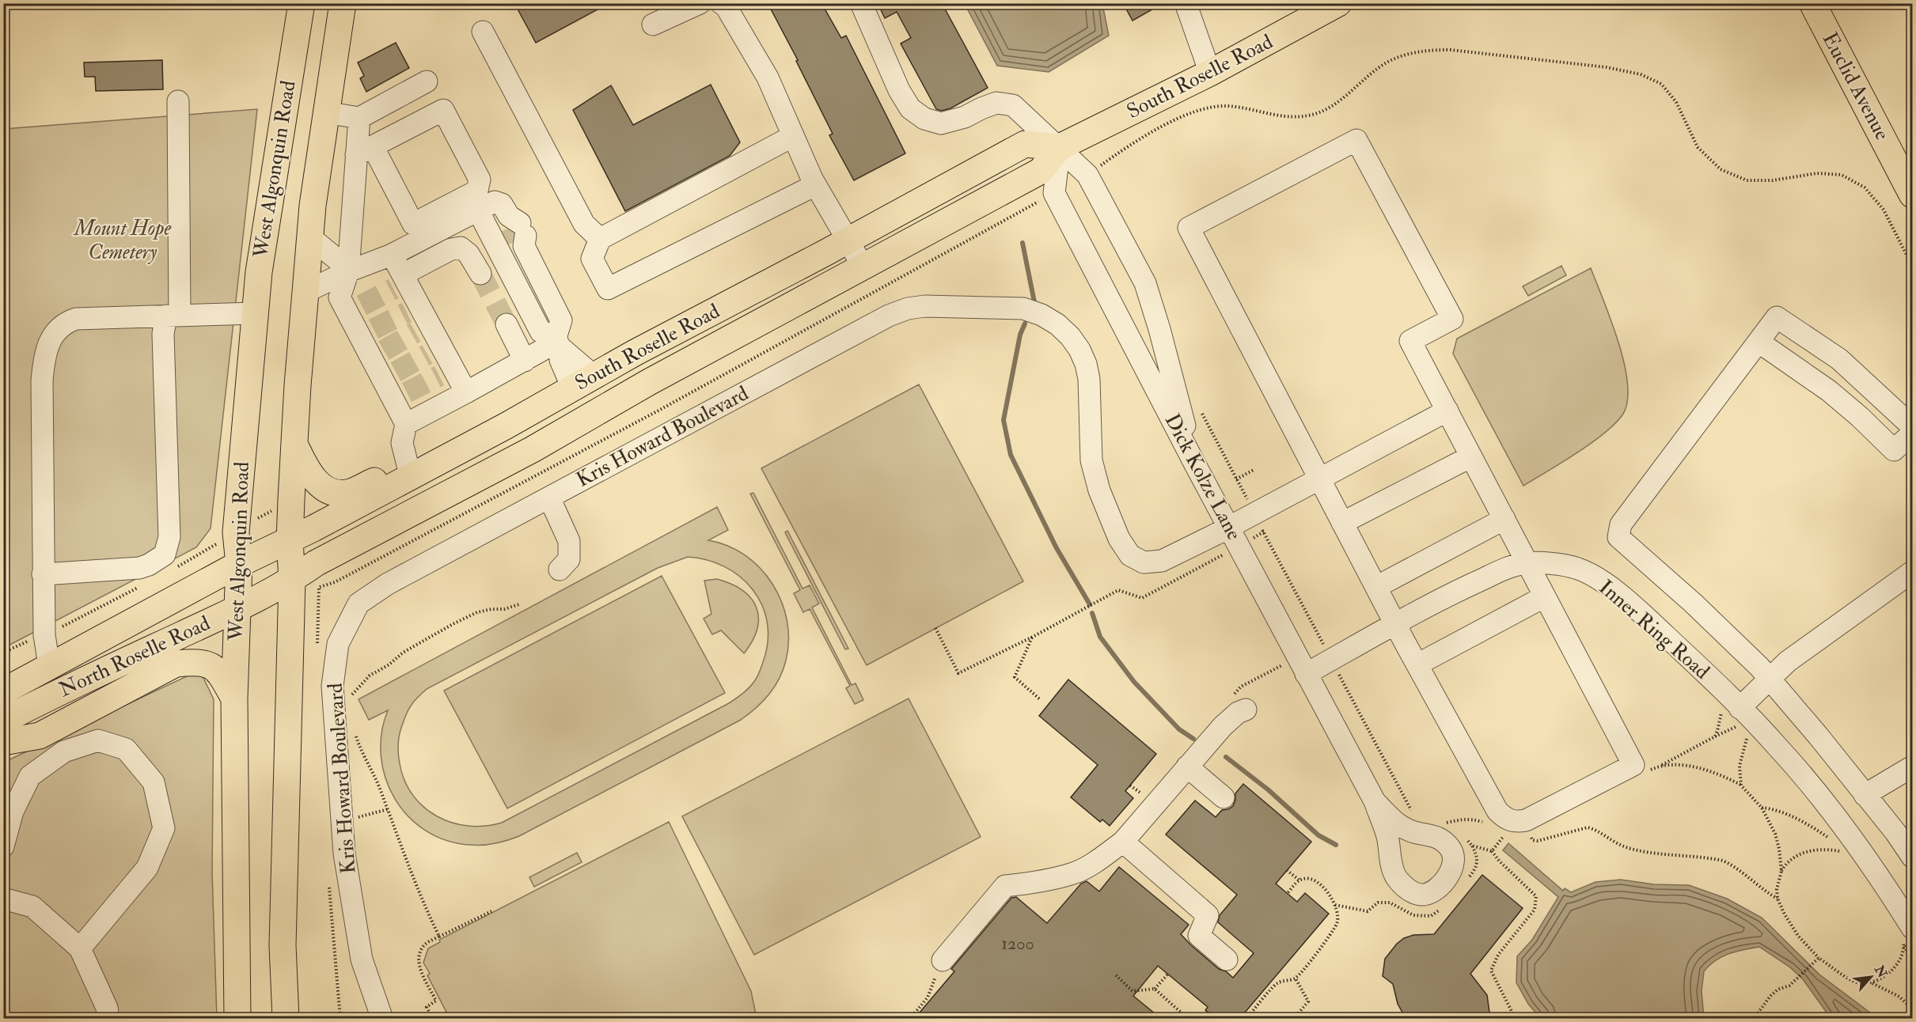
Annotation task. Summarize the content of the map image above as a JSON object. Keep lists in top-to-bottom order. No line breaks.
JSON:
{"streets":{"main road":["South Roselle Road","Euclid Avenue","West Algonquin Road","North Roselle Road"],"street":["Kris Howard Boulevard","Dick Kolze Lane","Inner Ring Road"]},"crossings":[["South Roselle Road","West Algonquin Road"],["South Roselle Road","Dick Kolze Lane"],["South Roselle Road","North Roselle Road"],["West Algonquin Road","North Roselle Road"],["Kris Howard Boulevard","Dick Kolze Lane"],["Dick Kolze Lane","Inner Ring Road"]],"parks":["Mount Hope Cemetery"],"house_numbers":["1200"],"north":"top right"}
